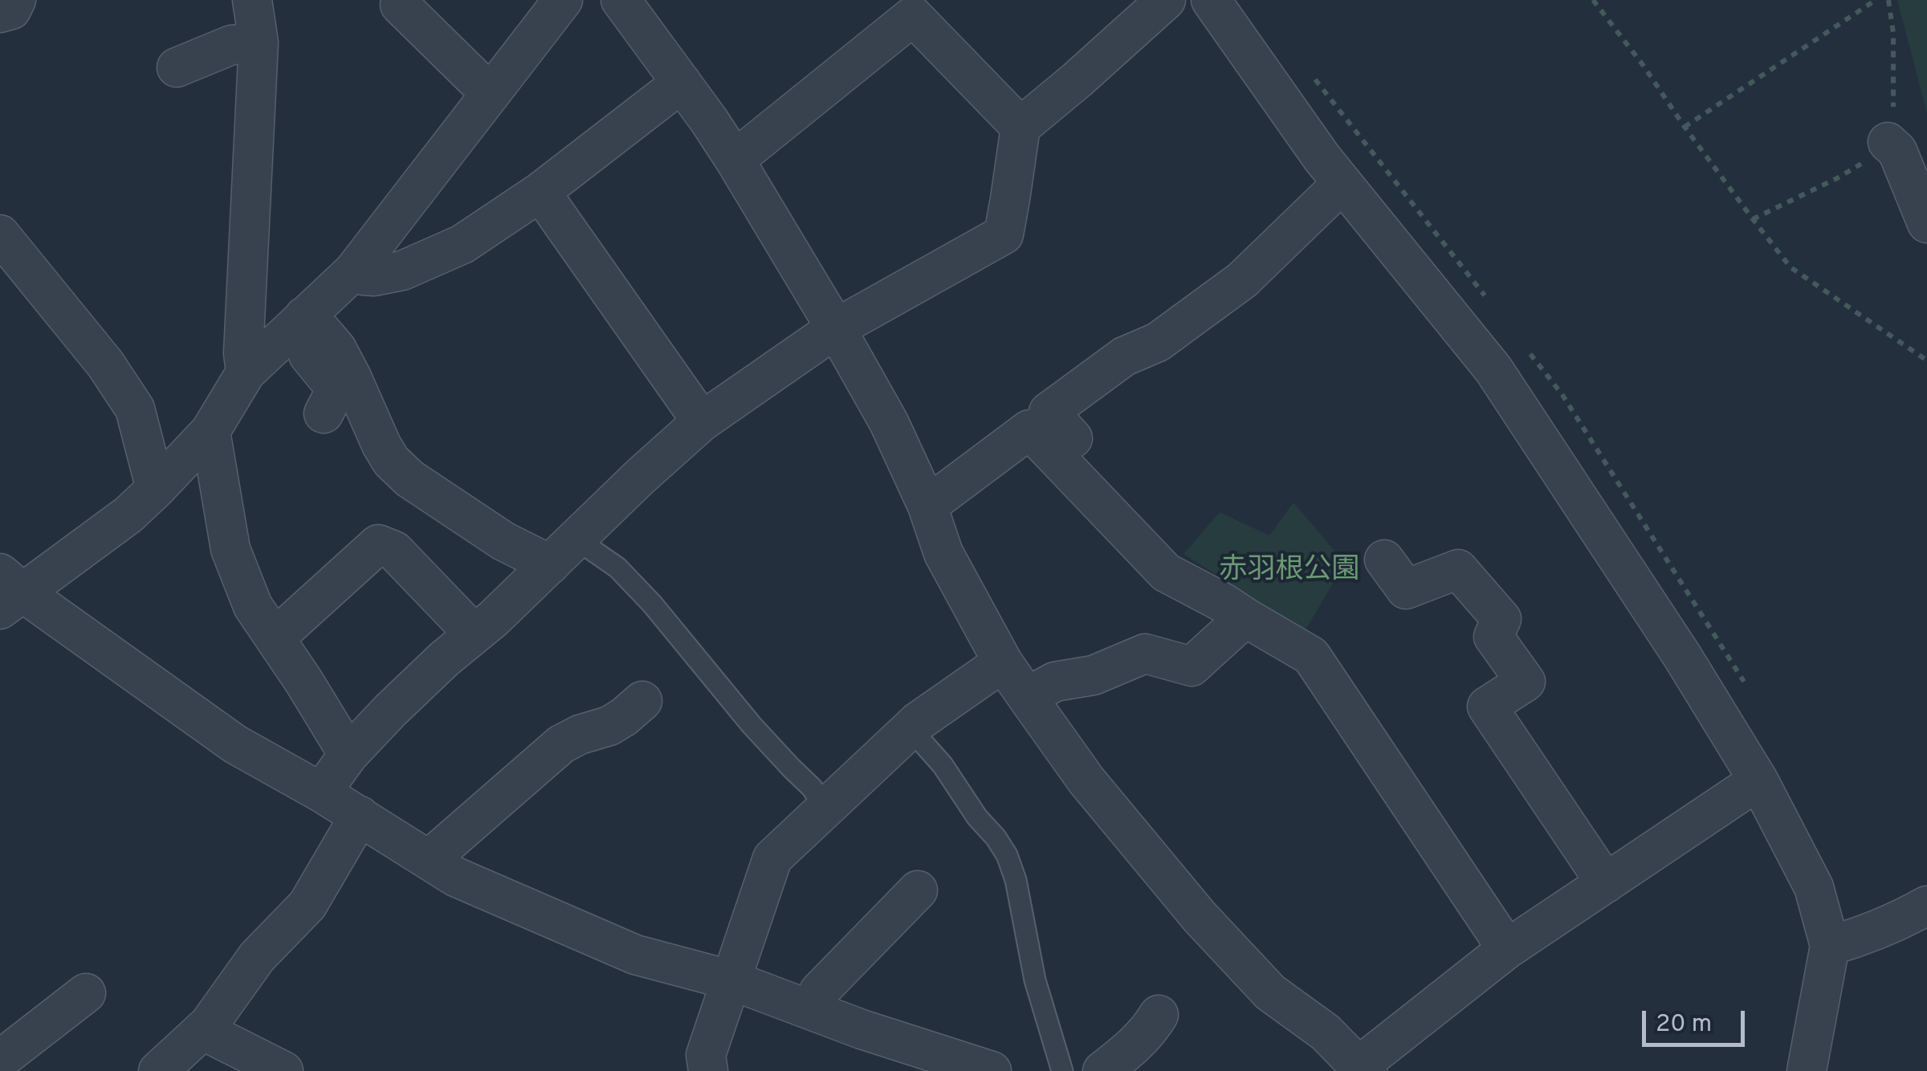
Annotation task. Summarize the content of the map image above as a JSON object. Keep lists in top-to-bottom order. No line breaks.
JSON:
{"parks":["赤羽根公園"],"scale_bar":"20 m"}
